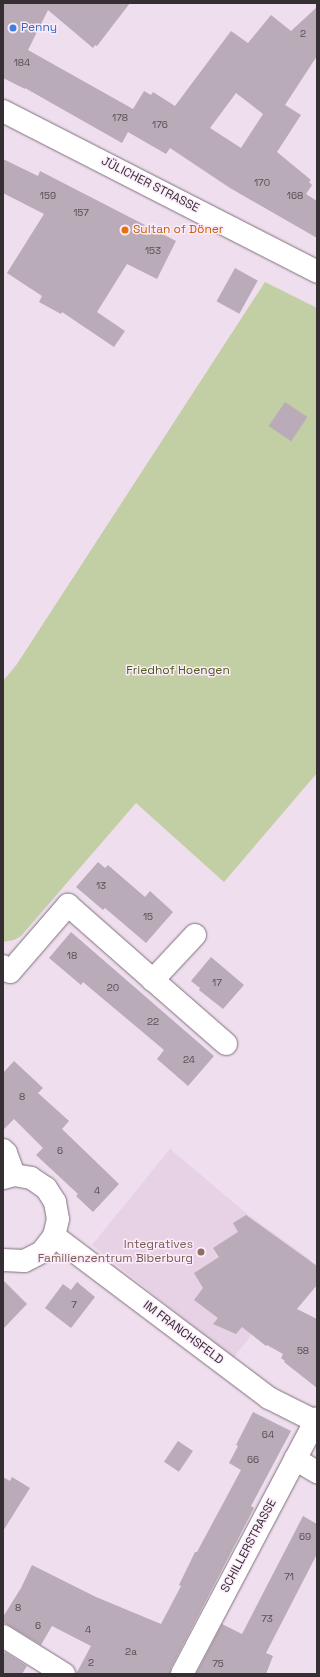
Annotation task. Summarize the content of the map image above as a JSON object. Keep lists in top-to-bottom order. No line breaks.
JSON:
{"streets":{"street":["JÜLICHER STRASSE","IM FRANCHSFELD","SCHILLERSTRASSE"]},"crossings":[["IM FRANCHSFELD","SCHILLERSTRASSE"]],"parks":["Friedhof Hoengen"],"places":["Penny","Sultan of Döner","Integratives Familienzentrum Biberburg"],"house_numbers":["2","184","178","176","170","159","168","157","153","13","15","18","17","20","22","24","8","6","4","7","58","64","66","69","71","8","73","6","4","2a","2","75"]}
